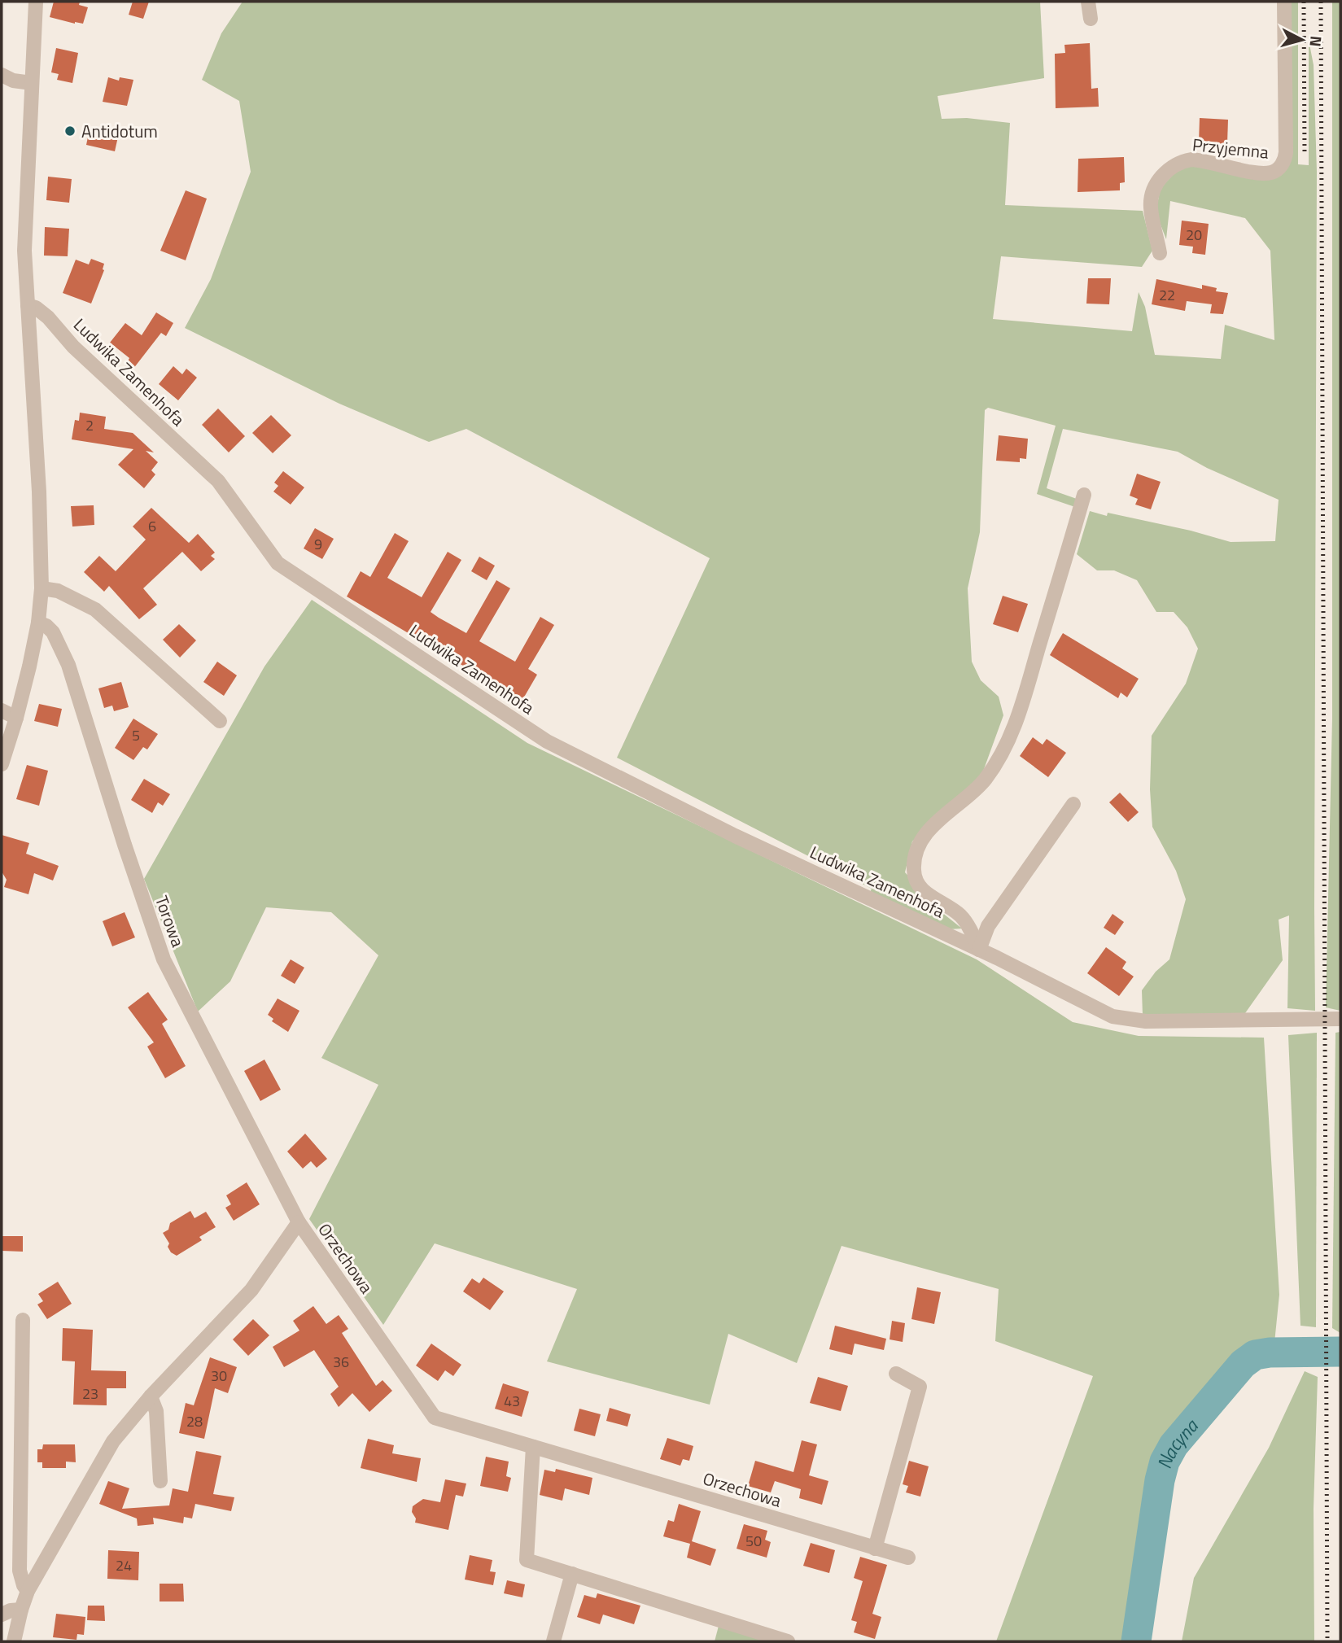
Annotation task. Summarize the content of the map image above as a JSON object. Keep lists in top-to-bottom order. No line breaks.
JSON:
{"streets":{"street":["Przyjemna","Ludwika Zamenhofa","Torowa","Orzechowa"]},"crossings":[["Torowa","Orzechowa"]],"water":["Nacyna"],"places":["Antidotum"],"house_numbers":["20","22","2","6","9","5","36","30","23","43","28","50","24"],"north":"right"}
